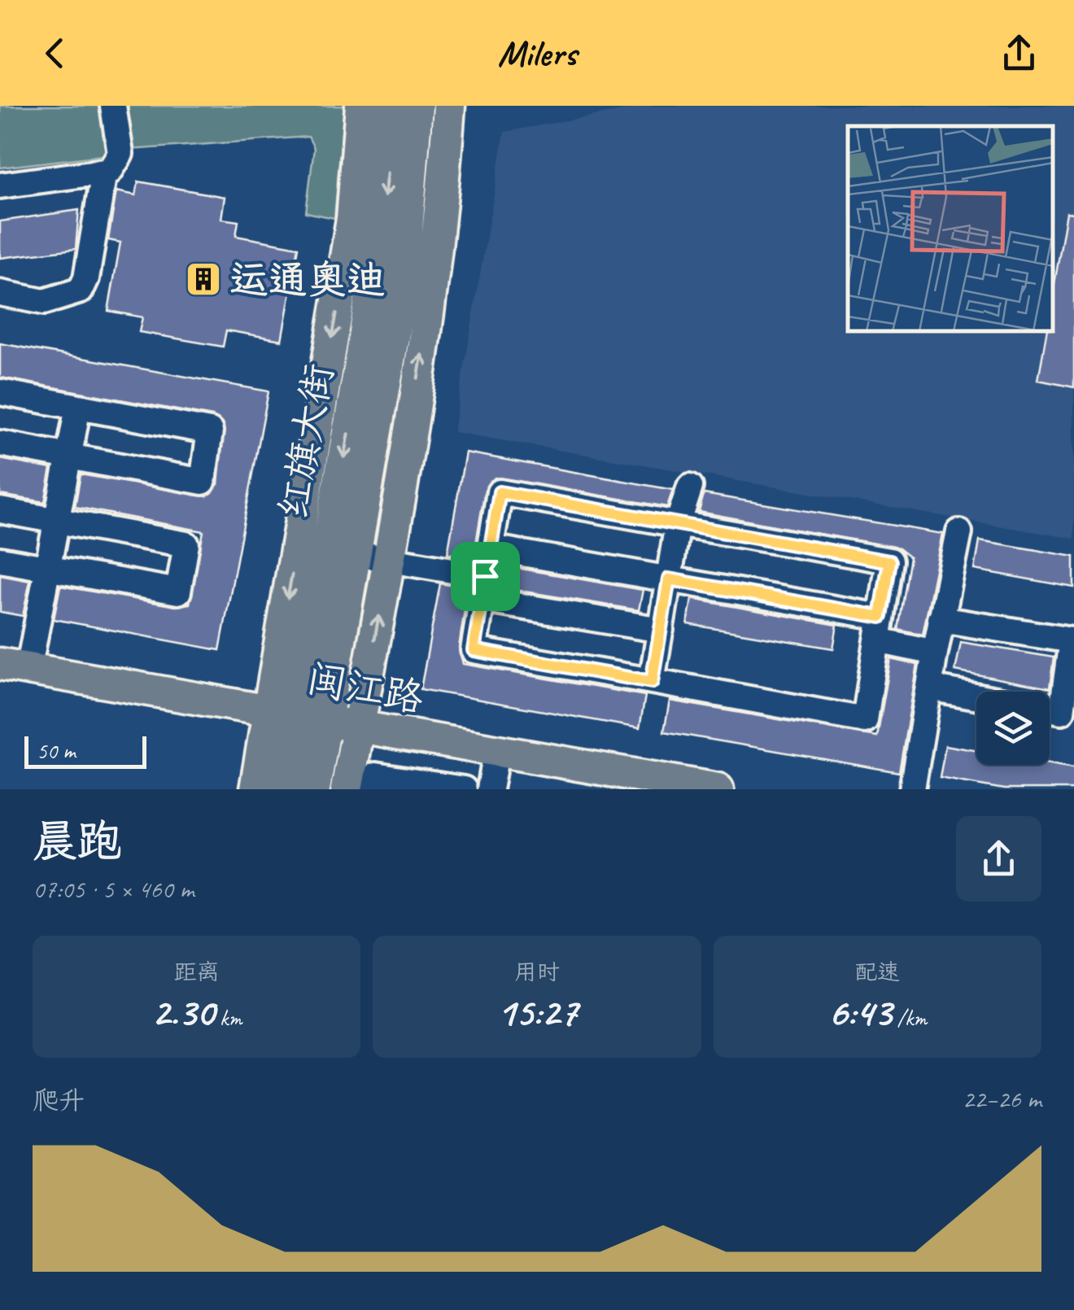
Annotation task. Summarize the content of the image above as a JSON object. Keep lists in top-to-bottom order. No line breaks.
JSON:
{"streets":{"main road":["红旗大街","闽江路"]},"crossings":[["红旗大街","闽江路"]],"places":{"building":["运通奥迪"]},"scale_bar":"50 m","page":{"header":"Milers","scale":"50 m","heading":["晨跑","07:05 · 5 × 460 m"],"stats":[["距离","2.30 km"],["用时","15:27"],["配速","6:43 /km"]],"chart":["爬升","22–26 m"]}}
